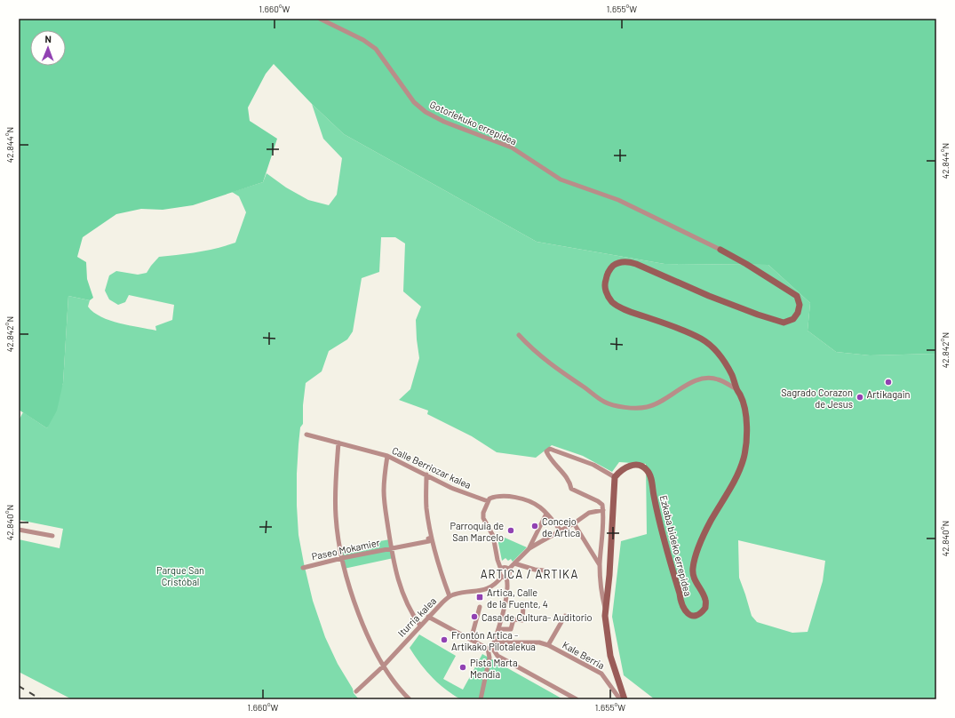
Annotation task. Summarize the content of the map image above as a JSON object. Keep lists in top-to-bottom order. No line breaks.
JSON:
{"streets":{"street":["Gotorlekuko errepidea","Calle Berriozar kalea","Ezkaba bideko errepidea","Paseo Mokamier","Iturria kalea","Kale Berria"]},"crossings":[["Gotorlekuko errepidea","Ezkaba bideko errepidea"],["Calle Berriozar kalea","Paseo Mokamier"],["Paseo Mokamier","Iturria kalea"]],"districts":["ARTICA / ARTIKA"],"parks":["Parque San Cristóbal"],"places":{"other":["Artikagain","Sagrado Corazon de Jesus","Concejo de Artica","Parroquia de San Marcelo","Casa de Cultura- Auditorio","Frontón Artica - Artikako Pilotalekua","Pista Marta Mendia"],"transit":["Artica, Calle de la Fuente, 4"]},"north":"top","coordinates":["1.660°W","1.655°W","42.844°N","42.842°N","42.840°N"]}
